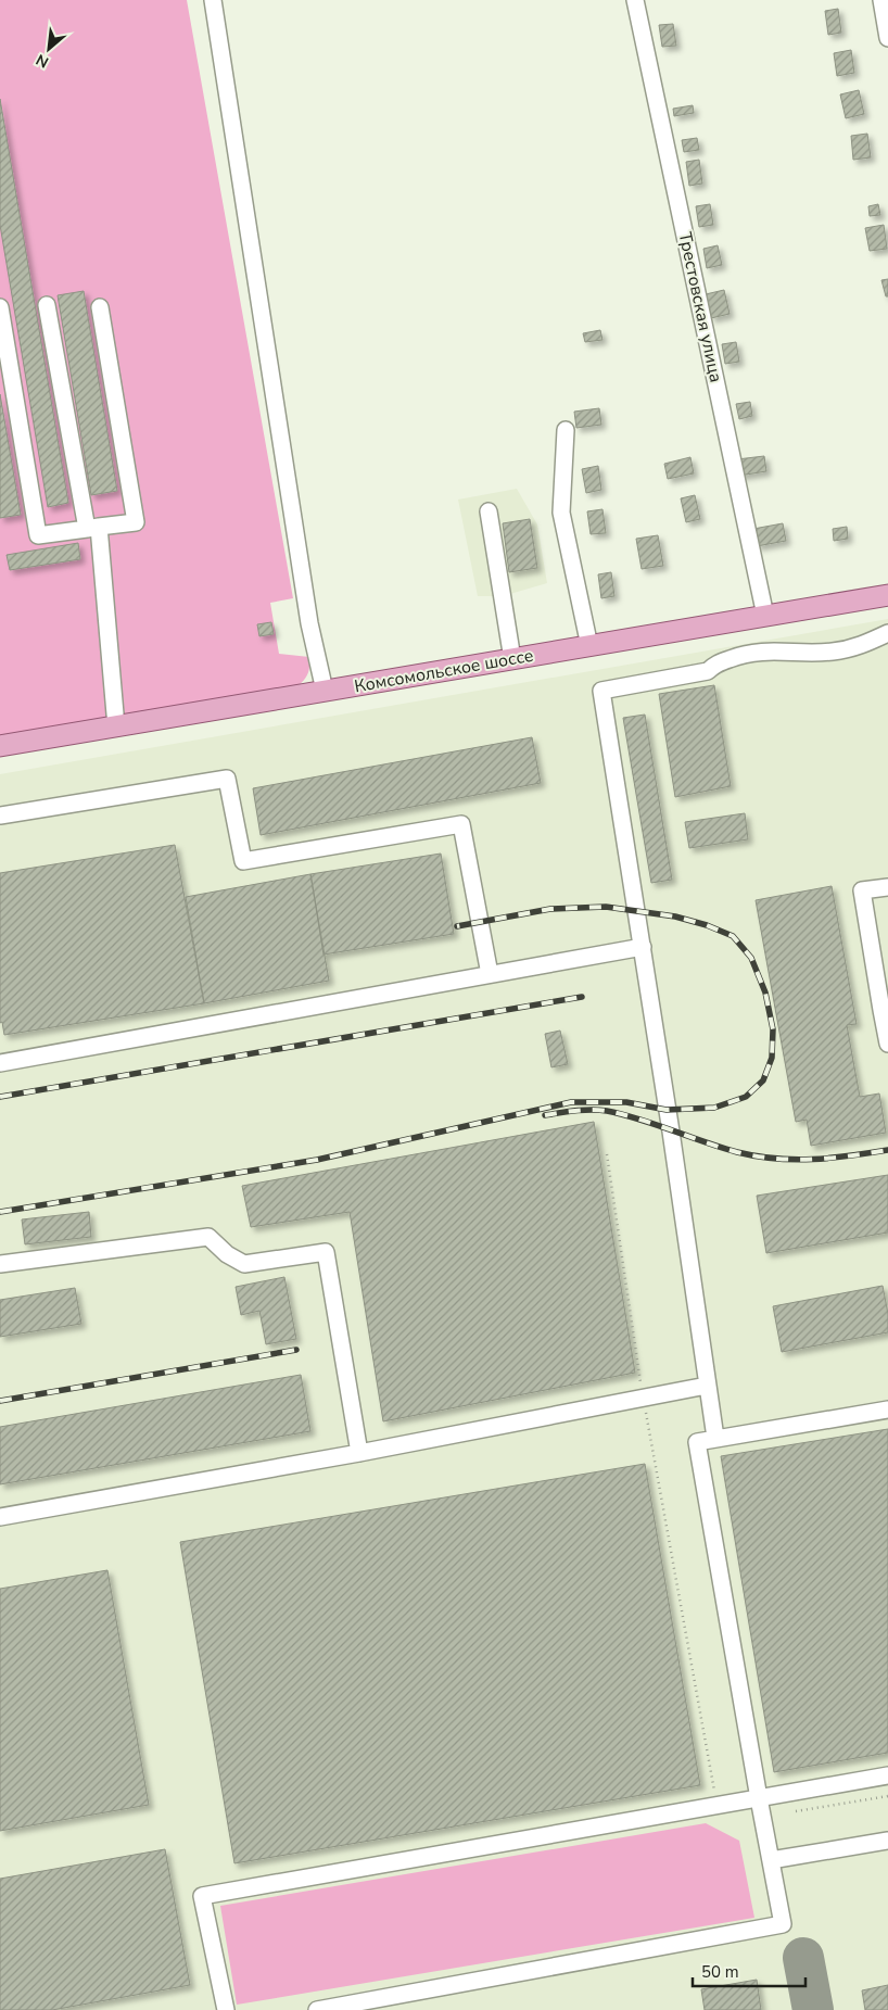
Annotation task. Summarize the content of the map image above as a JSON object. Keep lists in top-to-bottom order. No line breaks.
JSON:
{"streets":{"main road":["Комсомольское шоссе"],"street":["Трестовская улица"]},"crossings":[["Трестовская улица","Комсомольское шоссе"]],"scale_bar":"50 m","north":"bottom left"}
